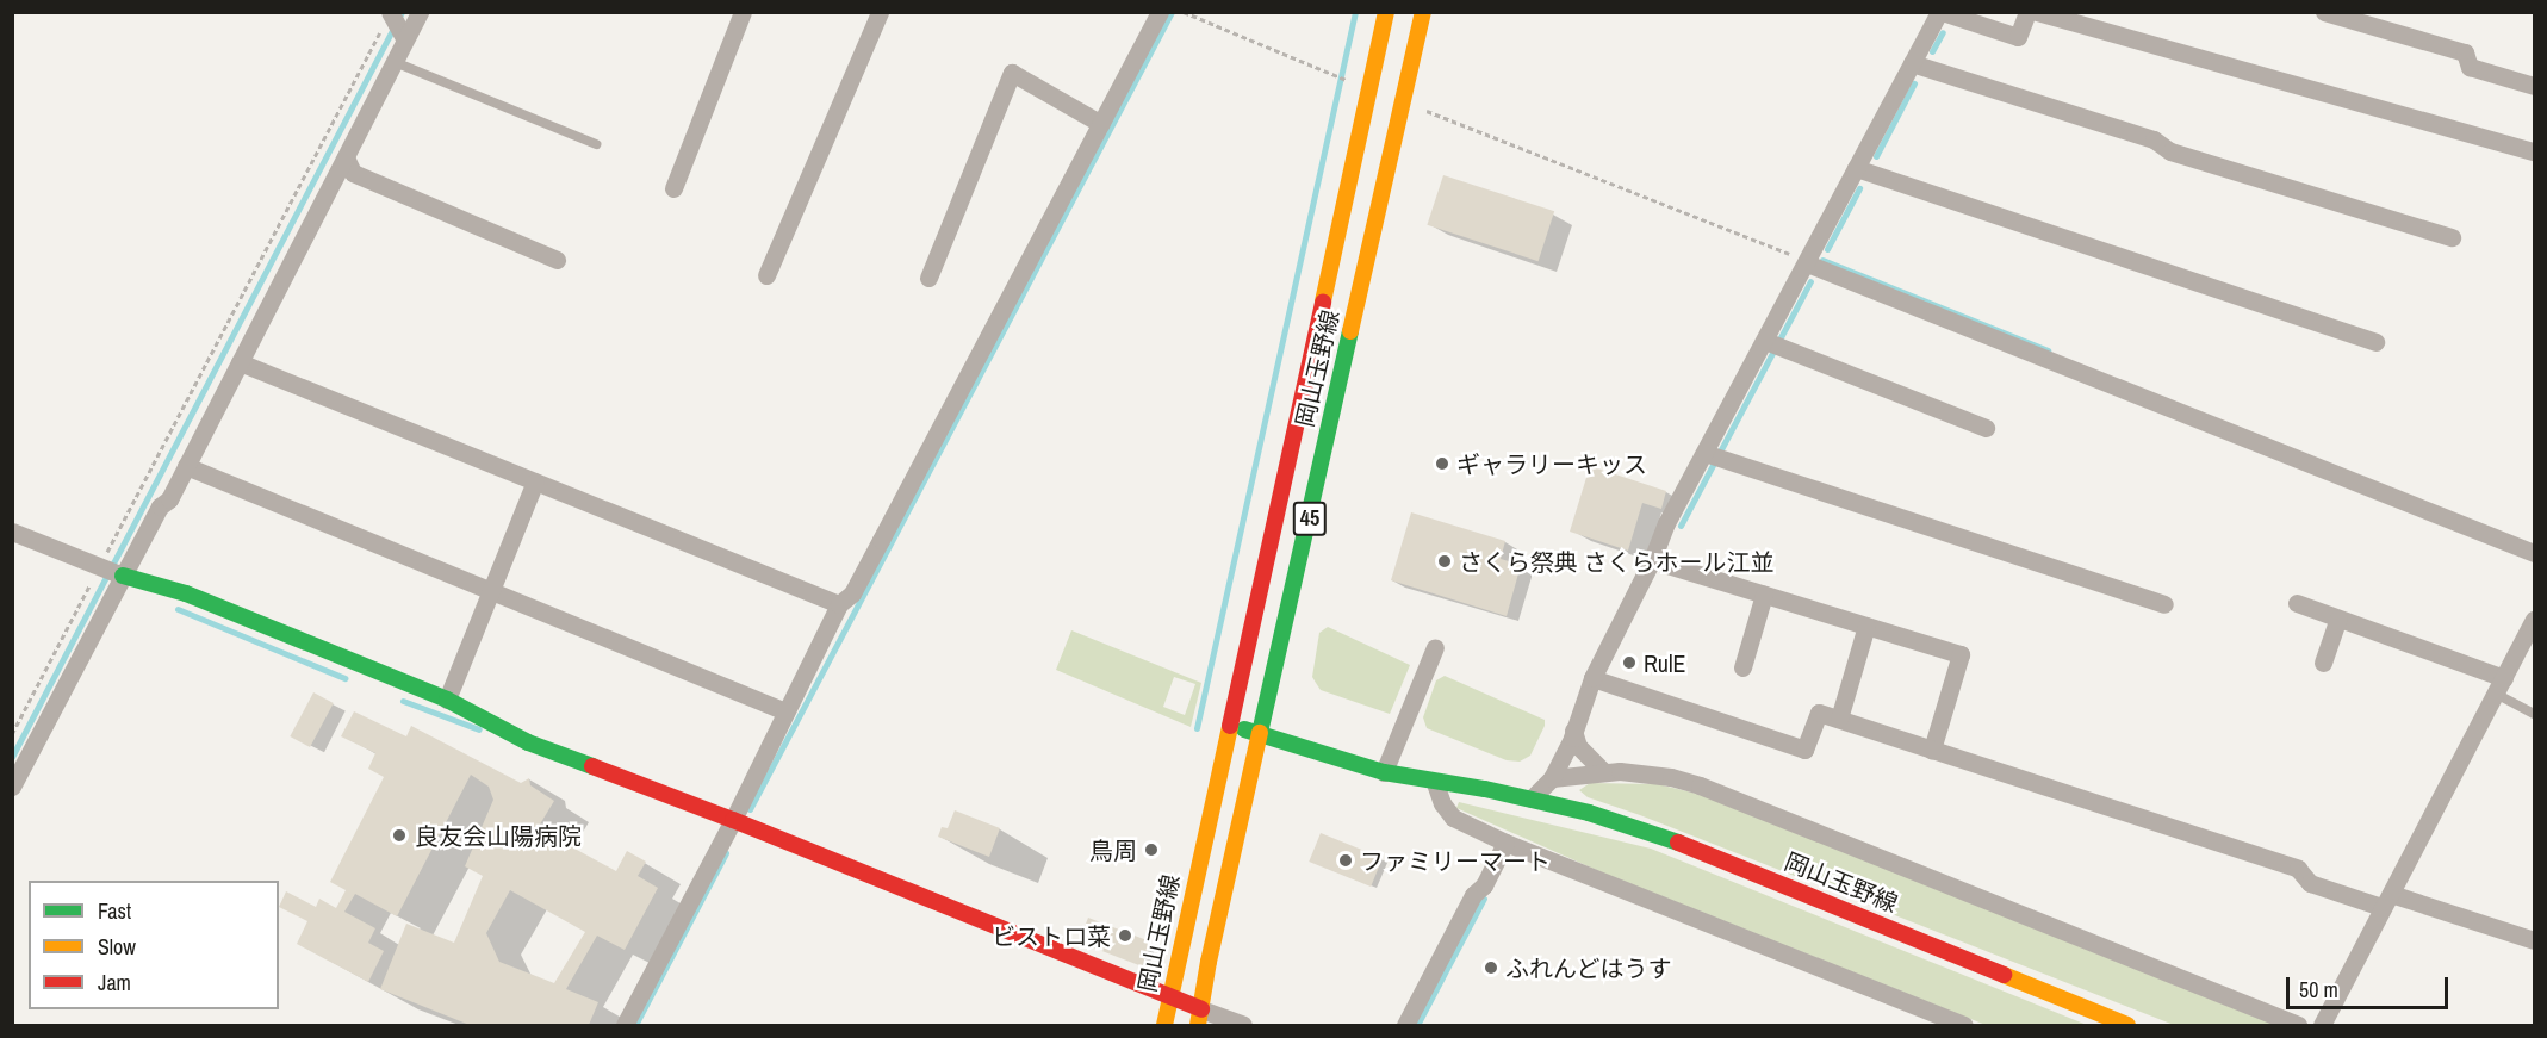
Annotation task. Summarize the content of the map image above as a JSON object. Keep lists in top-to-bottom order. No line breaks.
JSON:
{"streets":{"main road":["岡山玉野線","45"]},"places":["ギャラリーキッス","さくら祭典 さくらホール江並","RulE","良友会山陽病院","鳥周","ファミリーマート","ビストロ菜","ふれんどはうす"],"legend":["Fast","Slow","Jam"],"scale_bar":"50 m"}
